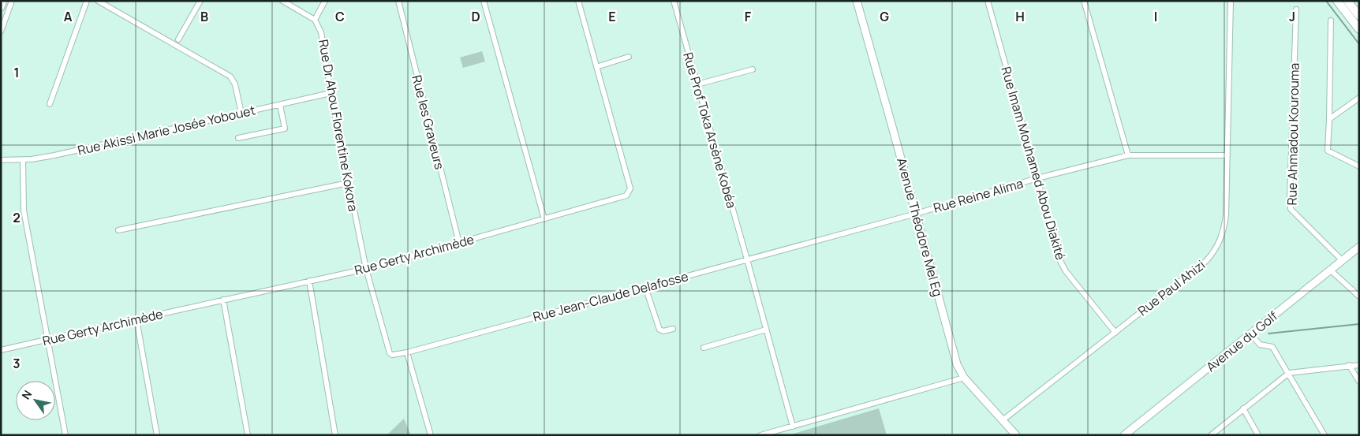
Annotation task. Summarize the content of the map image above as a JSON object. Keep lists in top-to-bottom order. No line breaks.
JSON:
{"streets":{"main road":["Avenue Théodore Mel Eg","Avenue du Golf"],"street":["Rue les Graveurs","Rue Dr Ahou Florentine Kokora","Rue Akissi Marie Josée Yobouet","Rue Prof Toka Arsène Kobéa","Rue Ahmadou Kourouma","Rue Imam Mouhamed Abou Diakité","Rue Reine Alima","Rue Gerty Archimède","Rue Paul Ahizi","Rue Jean-Claude Delafosse"]},"crossings":[["Rue les Graveurs","Rue Gerty Archimède"],["Rue Dr Ahou Florentine Kokora","Rue Akissi Marie Josée Yobouet"],["Rue Dr Ahou Florentine Kokora","Rue Gerty Archimède"],["Rue Dr Ahou Florentine Kokora","Rue Jean-Claude Delafosse"],["Rue Prof Toka Arsène Kobéa","Rue Jean-Claude Delafosse"],["Rue Ahmadou Kourouma","Avenue du Golf"],["Rue Imam Mouhamed Abou Diakité","Rue Reine Alima"],["Rue Imam Mouhamed Abou Diakité","Rue Paul Ahizi"],["Rue Reine Alima","Avenue Théodore Mel Eg"],["Rue Reine Alima","Rue Paul Ahizi"],["Rue Reine Alima","Rue Jean-Claude Delafosse"],["Avenue Théodore Mel Eg","Rue Paul Ahizi"],["Avenue Théodore Mel Eg","Rue Jean-Claude Delafosse"],["Rue Gerty Archimède","Rue Jean-Claude Delafosse"]],"north":"top left","grid":{"columns":["A","B","C","D","E","F","G","H","I","J"],"rows":["1","2","3"]}}
